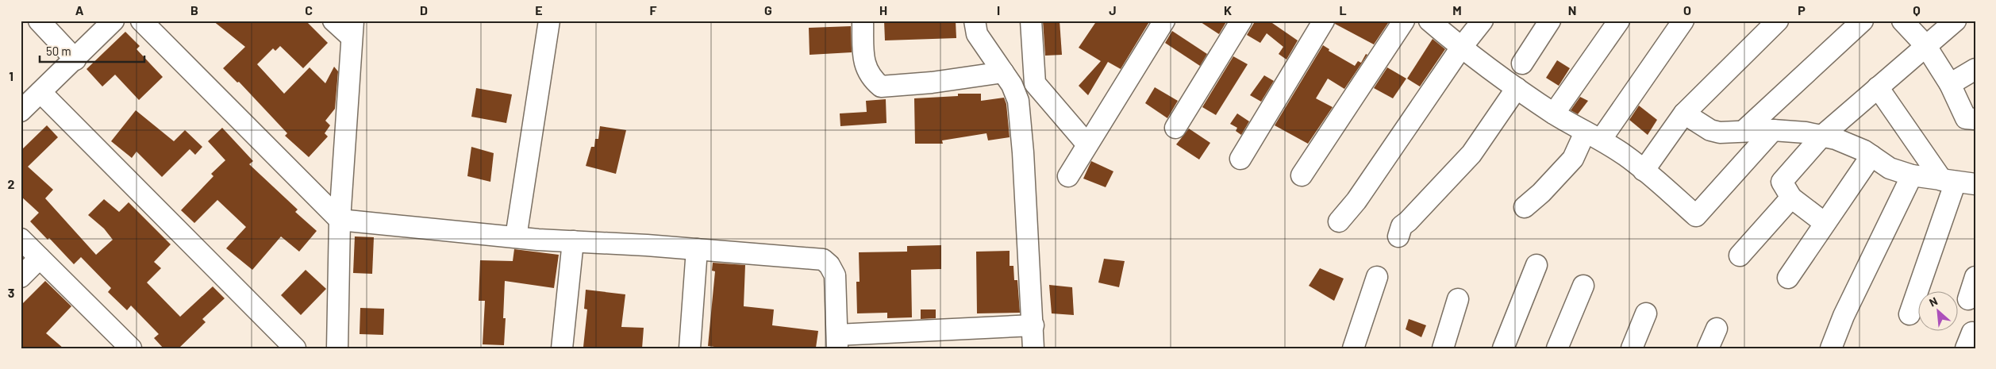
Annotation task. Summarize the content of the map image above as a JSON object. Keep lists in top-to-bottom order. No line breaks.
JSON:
{"scale_bar":"50 m","north":"top left","grid":{"columns":["A","B","C","D","E","F","G","H","I","J","K","L","M","N","O","P","Q"],"rows":["1","2","3"]}}
